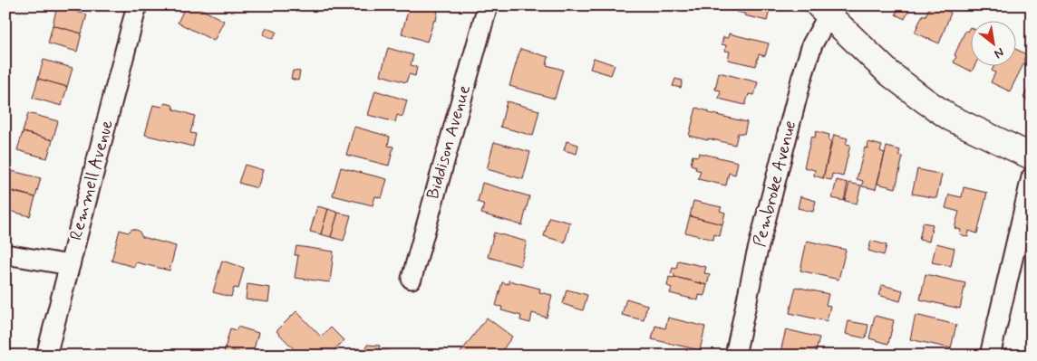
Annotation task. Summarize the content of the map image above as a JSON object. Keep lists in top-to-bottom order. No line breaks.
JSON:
{"streets":{"street":["Biddison Avenue","Remmell Avenue","Pembroke Avenue"]},"north":"bottom right"}
